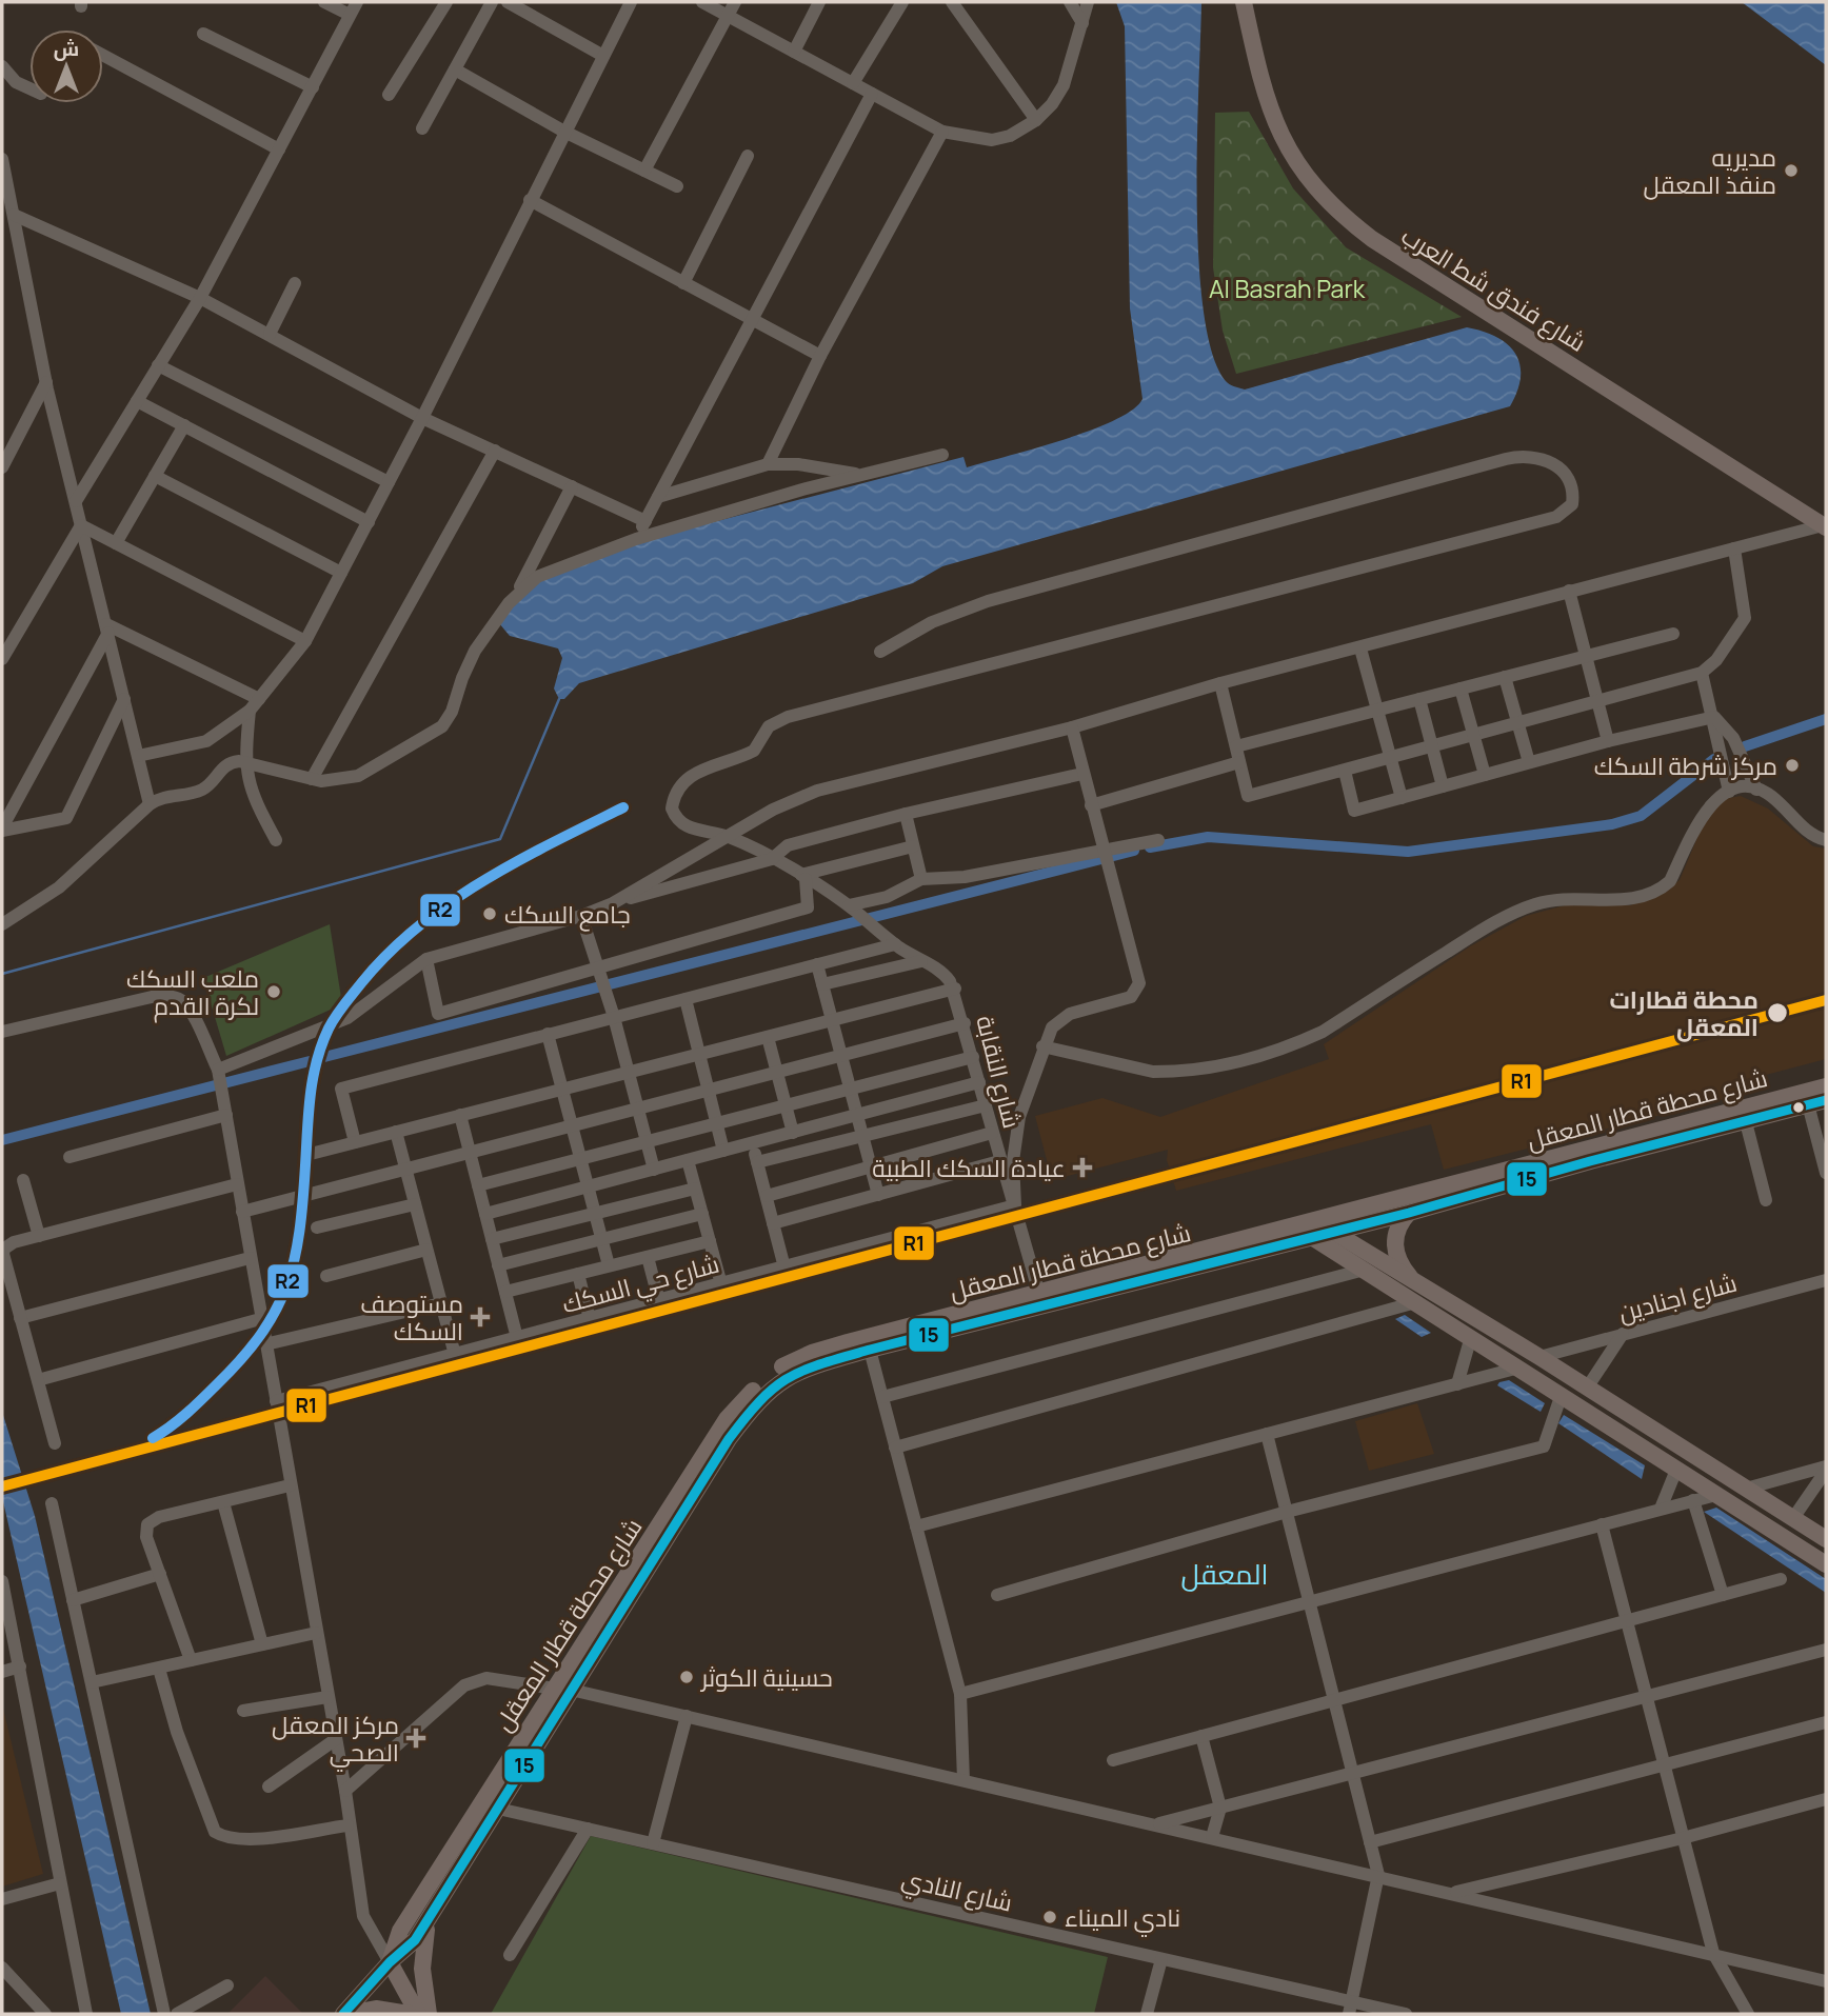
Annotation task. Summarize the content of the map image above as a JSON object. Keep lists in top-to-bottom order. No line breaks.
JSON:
{"streets":{"main road":["شارع فندق شط العرب","شارع محطة قطار المعقل"],"street":["شارع النقابة","شارع حي السكك","شارع اجنادين","شارع النادي"]},"crossings":[["شارع النقابة","شارع محطة قطار المعقل"],["شارع النقابة","شارع حي السكك"],["شارع محطة قطار المعقل","شارع النادي"]],"districts":["المعقل"],"parks":["Al Basrah Park"],"places":{"other":["مديريه منفذ المعقل","مركز شرطة السكك","جامع السكك","ملعب السكك لكرة القدم","محطة قطارات المعقل","حسينية الكوثر","نادي الميناء"],"health":["عيادة السكك الطبية","مستوصف السكك","مركز المعقل الصحي"]},"lines":["transit line R2","transit line R1","transit line 15"],"north":"top"}
